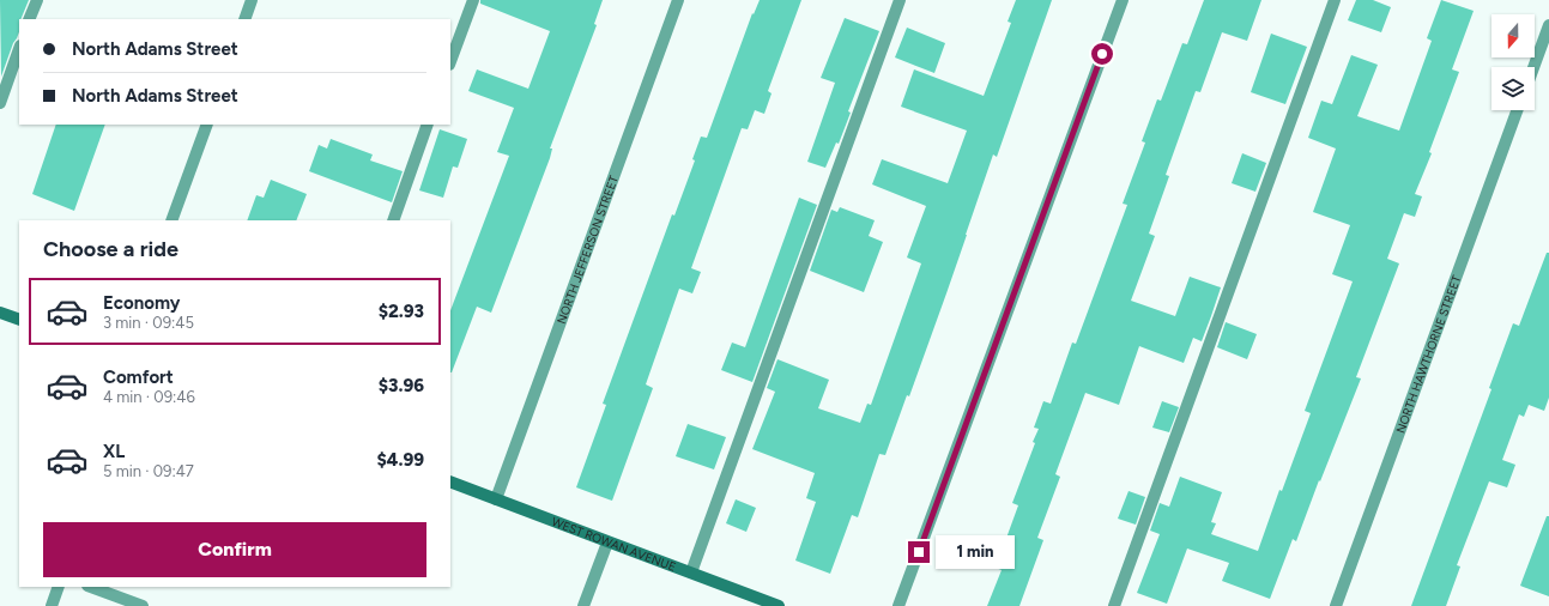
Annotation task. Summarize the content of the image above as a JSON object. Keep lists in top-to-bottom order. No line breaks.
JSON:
{"streets":{"street":["NORTH JEFFERSON STREET","NORTH HAWTHORNE STREET","WEST ROWAN AVENUE"]},"crossings":[["NORTH JEFFERSON STREET","WEST ROWAN AVENUE"]],"north":"bottom","page":{"banner":["North Adams Street","North Adams Street"],"heading":"Choose a ride","list":[{"name":"Economy","note":"3 min · 09:45","value":"$2.93"},{"name":"Comfort","note":"4 min · 09:46","value":"$3.96"},{"name":"XL","note":"5 min · 09:47","value":"$4.99"}],"buttons":"Confirm","bubble":"1 min"}}
